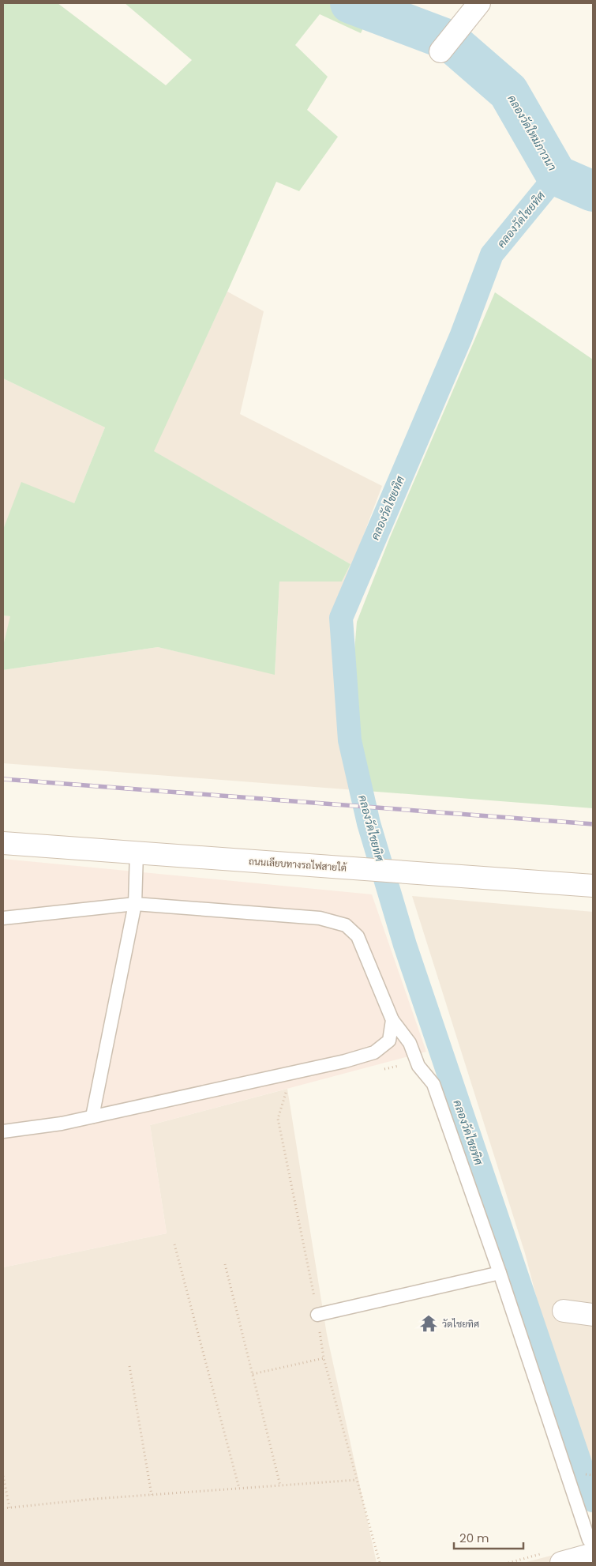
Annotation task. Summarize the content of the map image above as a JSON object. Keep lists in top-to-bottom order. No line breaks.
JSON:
{"streets":{"main road":["ถนนเลียบทางรถไฟสายใต้"]},"water":["คลองวัดใหม่ภาวนา","คลองวัดไชยทิศ"],"places":{"temple":["วัดไชยทิศ"]},"scale_bar":"20 m"}
